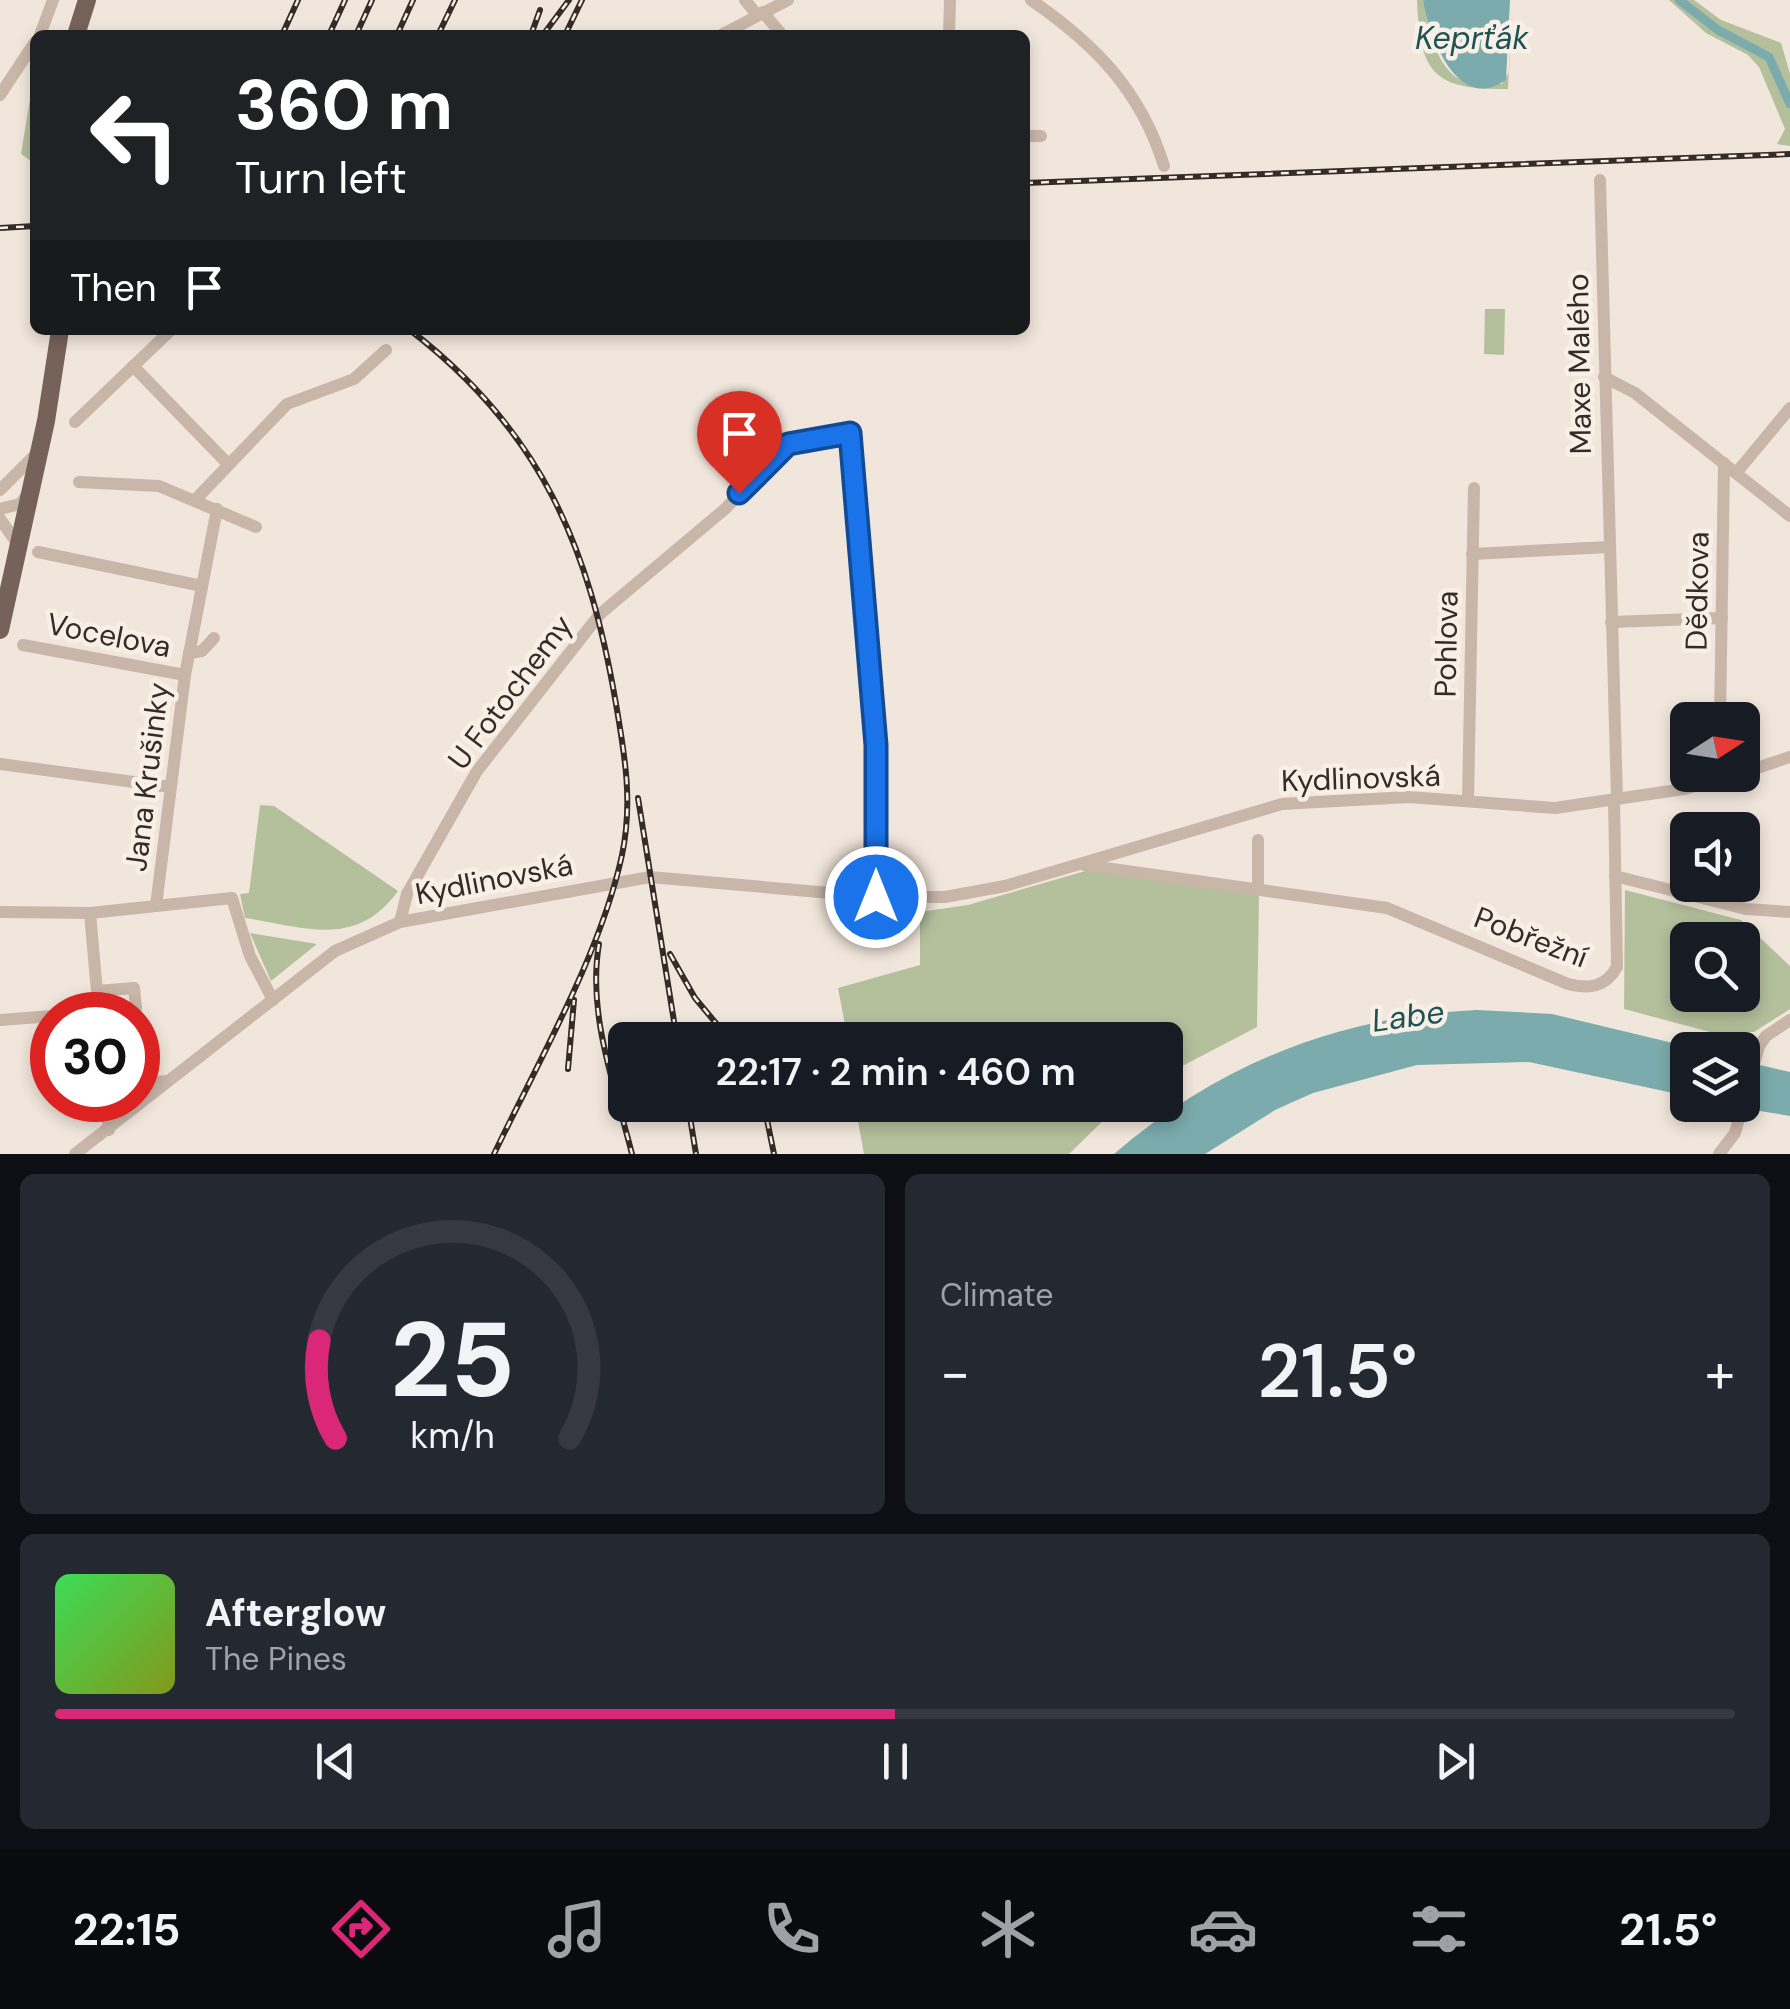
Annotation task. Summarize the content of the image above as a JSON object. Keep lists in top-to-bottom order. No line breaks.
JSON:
{"streets":{"street":["Maxe Malého","Dědkova","Vocelova","Pohlova","U Fotochemy","Jana Krušinky","Kydlinovská","Pobřežní"]},"crossings":[["Maxe Malého","Kydlinovská"],["Maxe Malého","Pobřežní"],["Vocelova","Jana Krušinky"],["Pohlova","Kydlinovská"],["U Fotochemy","Kydlinovská"],["Kydlinovská","Pobřežní"]],"water":["Keprťák","Labe"],"north":"right","page":{"turn":["360 m","Turn left"],"then":"Then","limit":"30","trip":"22:17 · 2 min · 460 m","tile":"Climate","heat":["−","21.5°","+"],"song":["Afterglow","The Pines"],"tabs":["22:15","21.5°"],"gauge":["25","km/h"]}}
